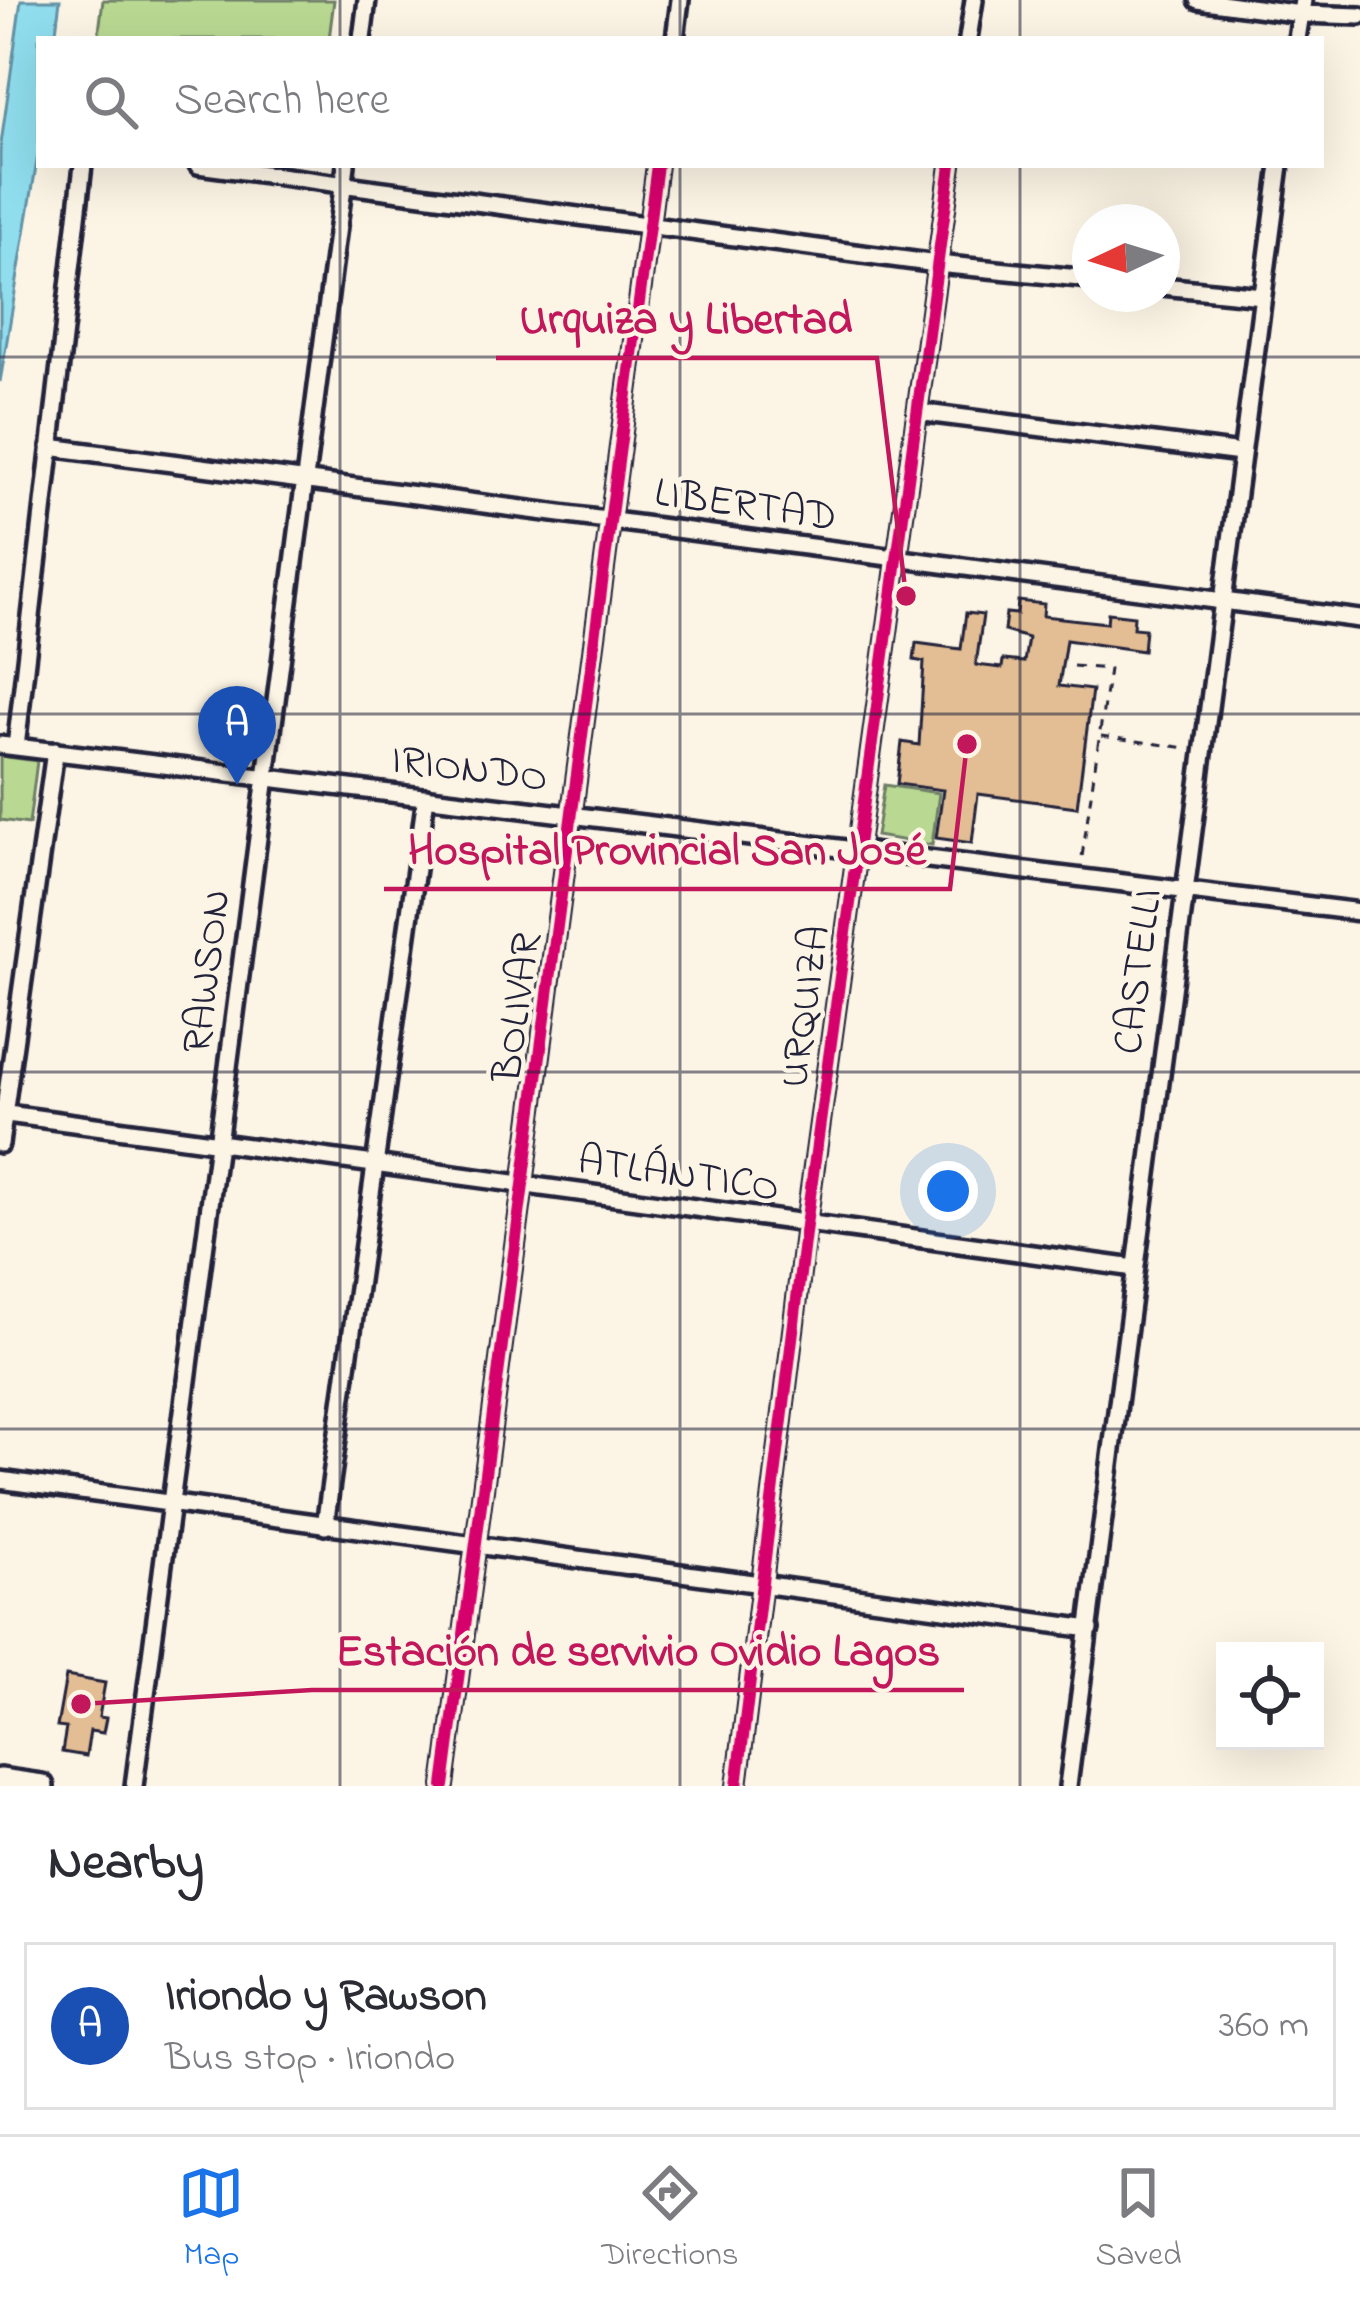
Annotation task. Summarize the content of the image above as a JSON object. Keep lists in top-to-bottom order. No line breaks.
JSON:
{"streets":{"street":["LIBERTAD","IRIONDO","RAWSON","CASTELLI","URQUIZA","BOLIVAR","ATLÁNTICO"]},"crossings":[["LIBERTAD","RAWSON"],["LIBERTAD","CASTELLI"],["LIBERTAD","URQUIZA"],["LIBERTAD","BOLIVAR"],["IRIONDO","RAWSON"],["IRIONDO","CASTELLI"],["IRIONDO","URQUIZA"],["IRIONDO","BOLIVAR"],["RAWSON","ATLÁNTICO"],["CASTELLI","ATLÁNTICO"],["URQUIZA","ATLÁNTICO"],["BOLIVAR","ATLÁNTICO"]],"places":["Urquiza y Libertad","Hospital Provincial San José","Estación de servivio Ovidio Lagos"],"north":"left","page":{"search":"Search here","pins":"A","heading":"Nearby","list":[{"mark":"A","name":"Iriondo y Rawson","note":"Bus stop · Iriondo","value":"360 m"}],"nav":["Map","Directions","Saved"]}}
